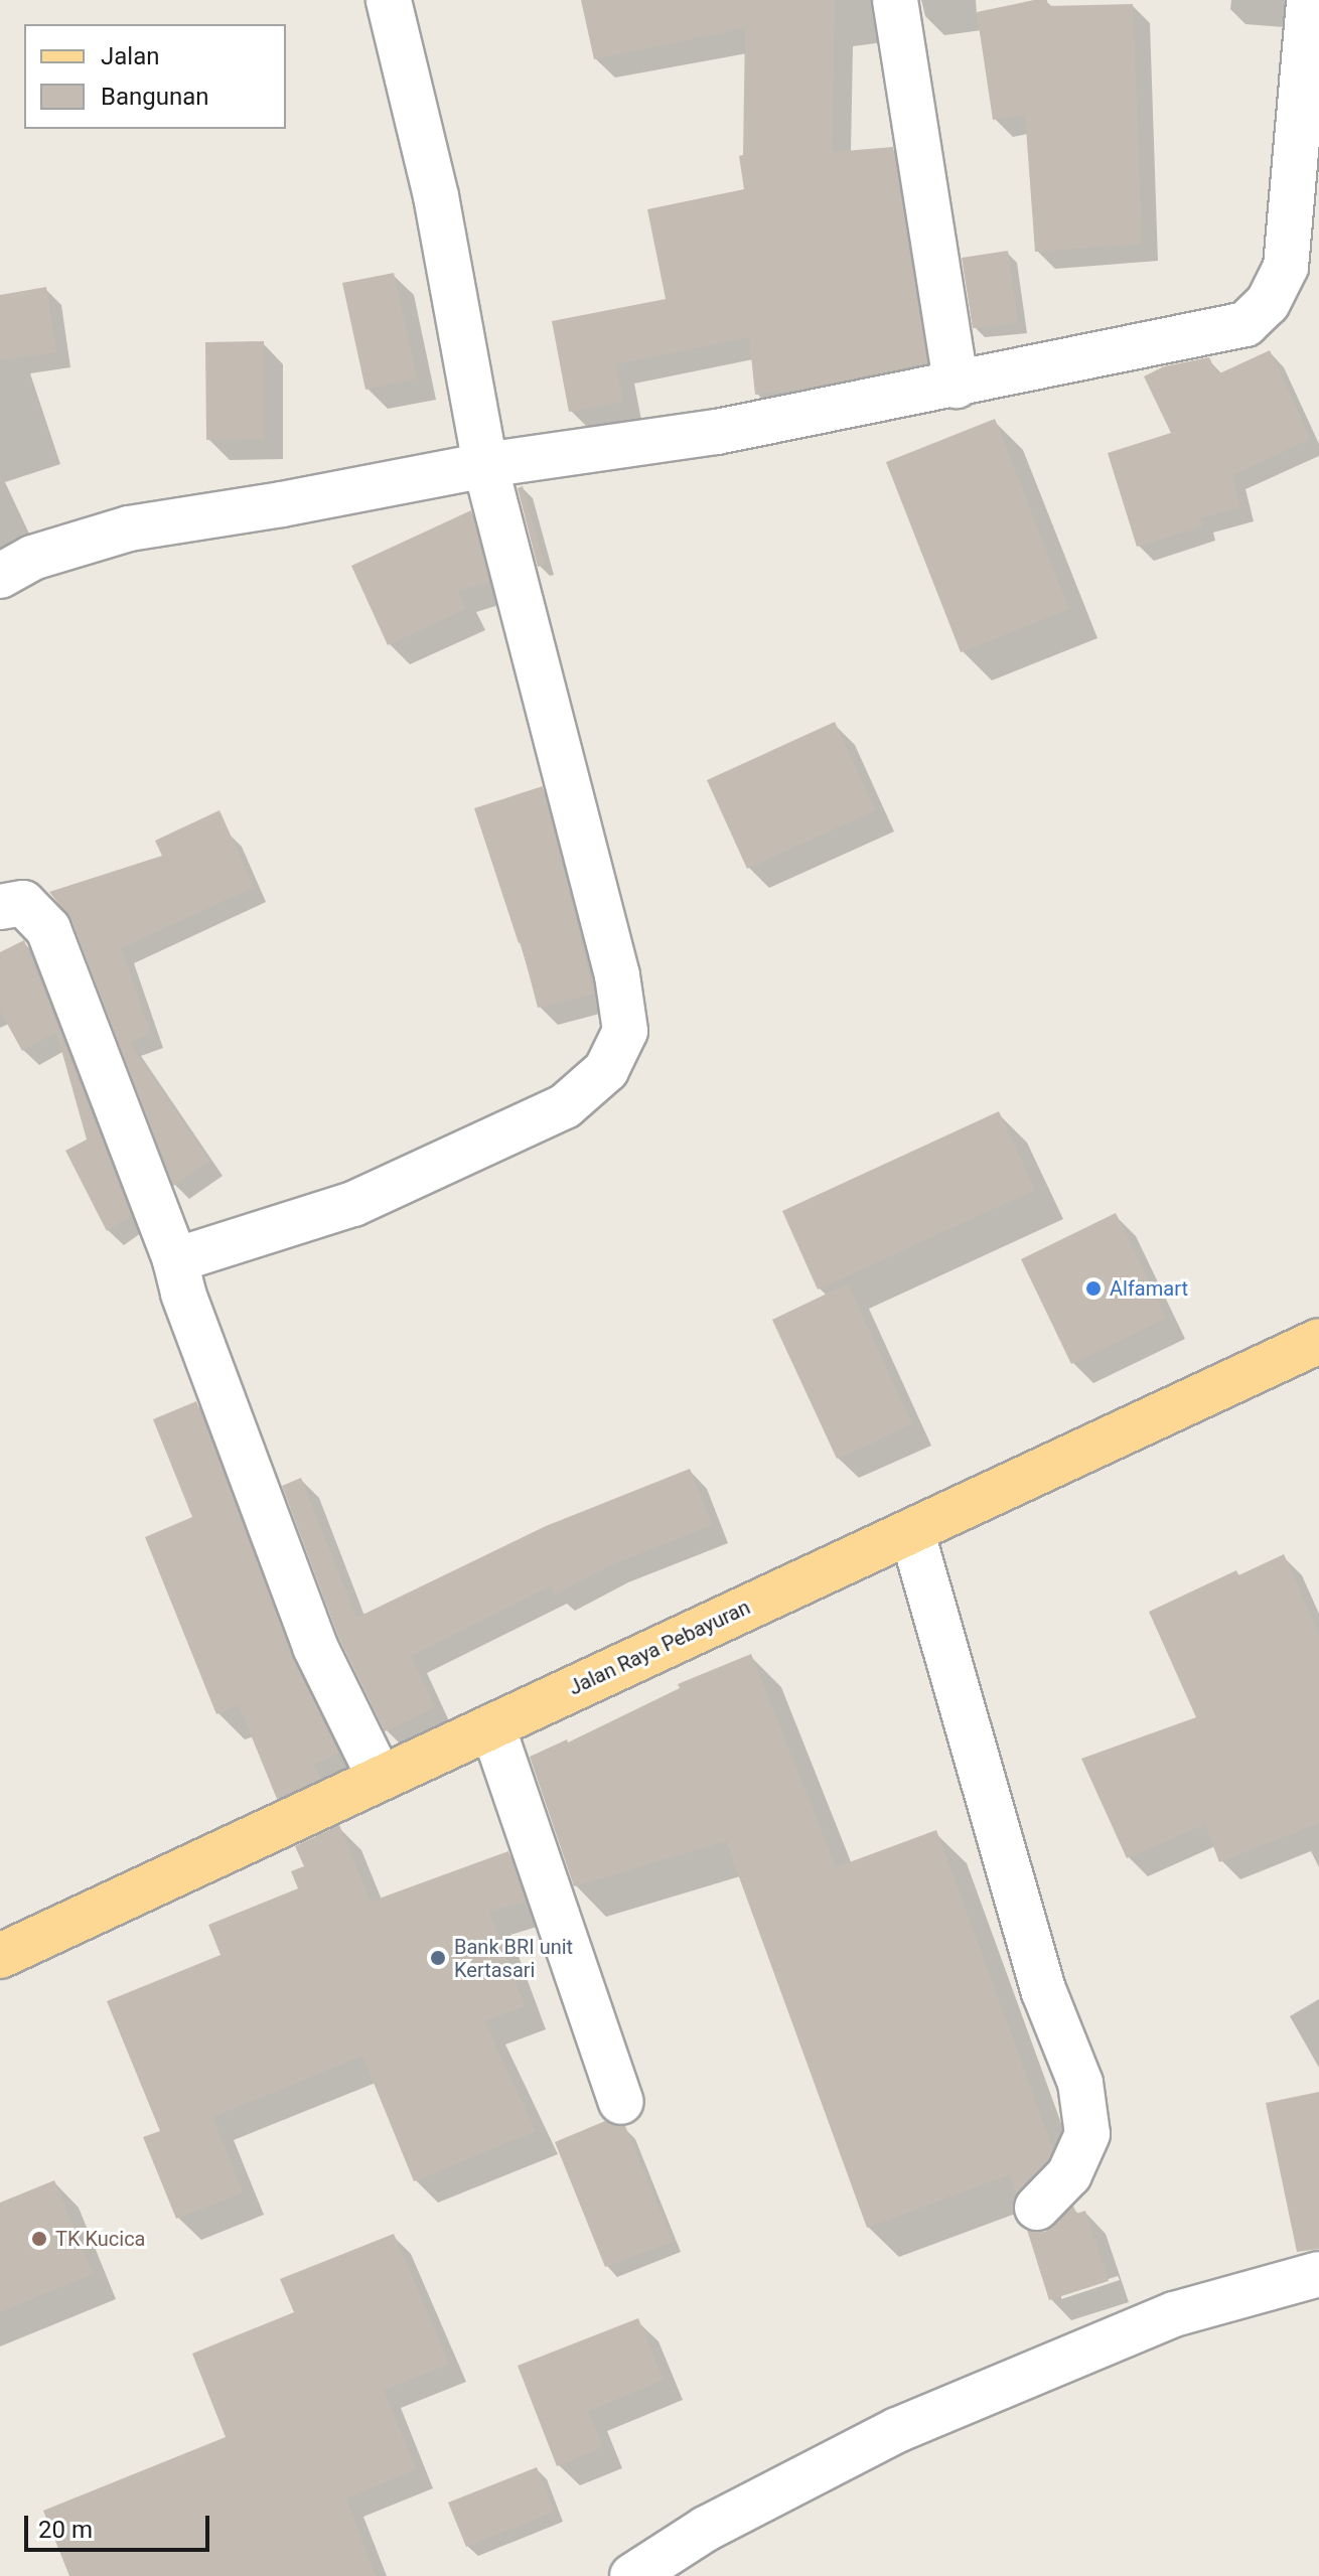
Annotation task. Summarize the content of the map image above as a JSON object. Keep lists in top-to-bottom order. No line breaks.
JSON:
{"streets":{"main road":["Jalan Raya Pebayuran"]},"places":["Alfamart","Bank BRI unit Kertasari","TK Kucica"],"legend":["Jalan","Bangunan"],"scale_bar":"20 m"}
